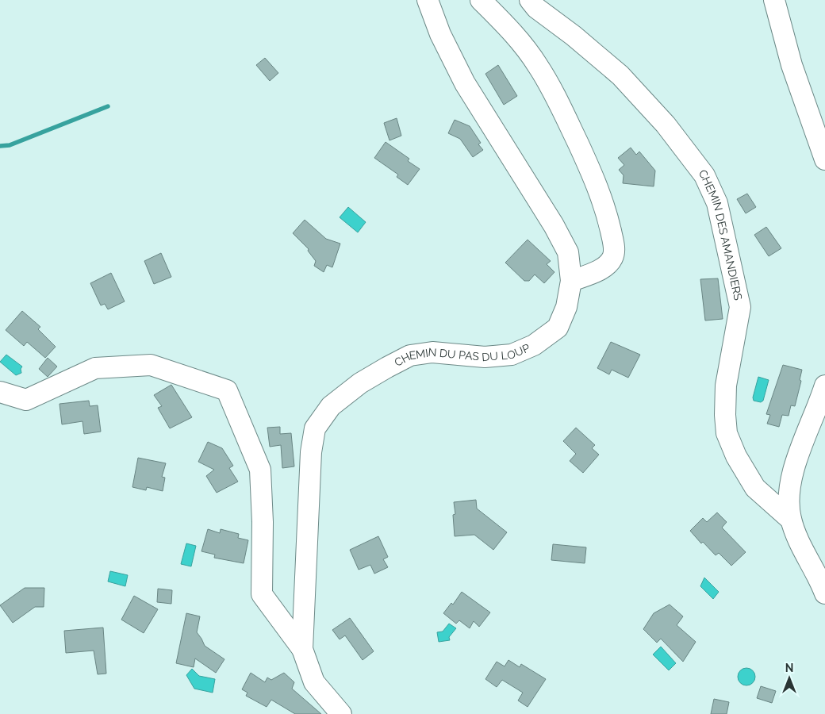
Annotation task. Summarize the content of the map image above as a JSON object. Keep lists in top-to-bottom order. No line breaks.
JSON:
{"streets":{"street":["CHEMIN DES AMANDIERS","CHEMIN DU PAS DU LOUP"]},"north":"top"}
